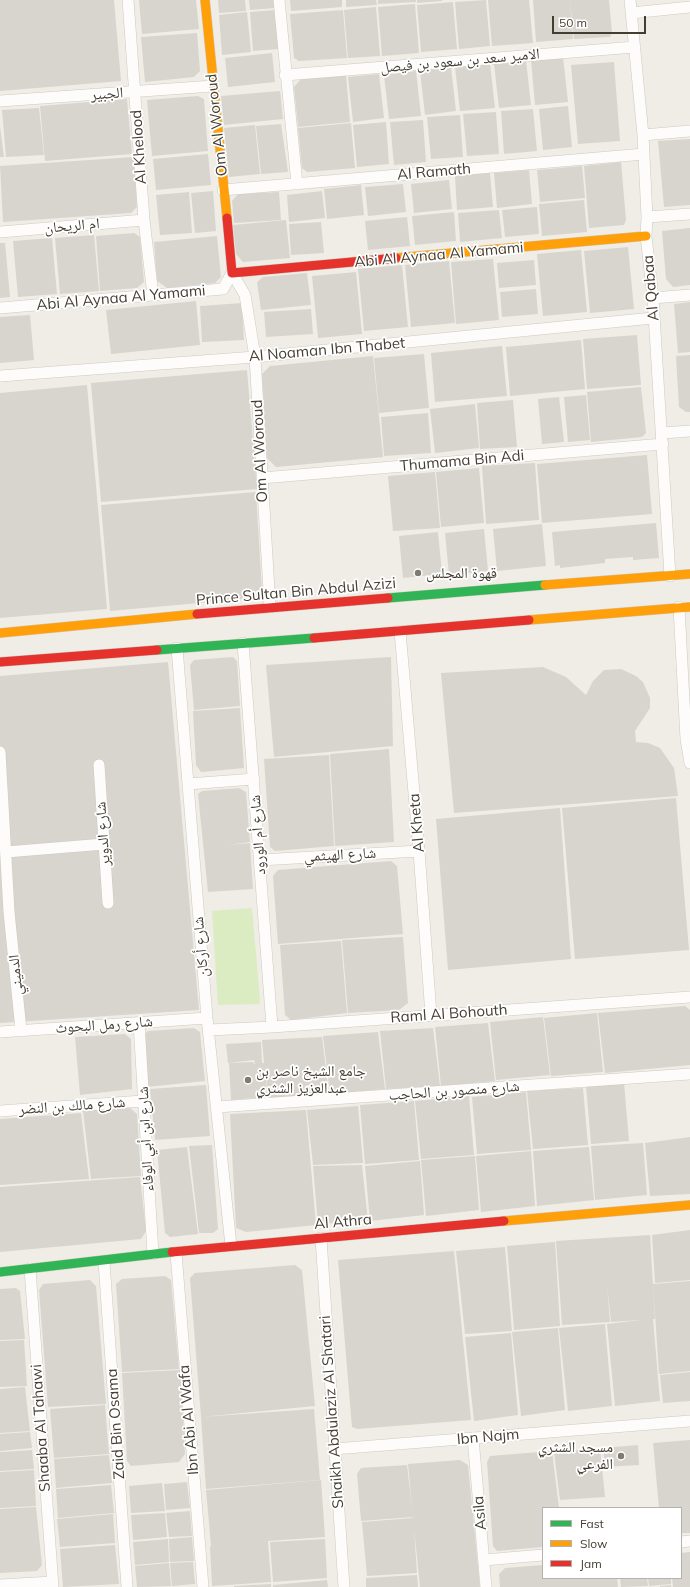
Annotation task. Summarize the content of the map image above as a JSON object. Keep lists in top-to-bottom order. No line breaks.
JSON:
{"streets":{"street":["الامير سعد بن سعود بن فيصل","الجبير","Om Al Woroud","Al Khelood","Al Ramath","ام الريحان","Abi Al Aynaa Al Yamami","Al Qabaa","Al Noaman Ibn Thabet","Thumama Bin Adi","Prince Sultan Bin Abdul Azizi","Al Kheta","شارع الدوير","شارع أم الورود","شارع الهيثمي","شارع أركان","الدميني","Raml Al Bohouth","شارع رمل البحوث","شارع منصور بن الحاجب","شارع مالك بن النضر","شارع ابن أبي الوفاء","Al Athra","Shaikh Abdulaziz Al Shatari","Ibn Abi Al Wafa","Zaid Bin Osama","Shaaba Al Tahawi","Ibn Najm","Asila"]},"crossings":[["الامير سعد بن سعود بن فيصل","Al Qabaa"],["الجبير","Om Al Woroud"],["الجبير","Al Khelood"],["Om Al Woroud","Al Ramath"],["Om Al Woroud","Abi Al Aynaa Al Yamami"],["Om Al Woroud","Al Noaman Ibn Thabet"],["Om Al Woroud","Thumama Bin Adi"],["Om Al Woroud","Prince Sultan Bin Abdul Azizi"],["Al Khelood","ام الريحان"],["Al Khelood","Abi Al Aynaa Al Yamami"],["Al Ramath","Al Qabaa"],["Abi Al Aynaa Al Yamami","Al Qabaa"],["Al Qabaa","Al Noaman Ibn Thabet"],["Al Qabaa","Thumama Bin Adi"],["Al Qabaa","Prince Sultan Bin Abdul Azizi"],["Al Kheta","شارع الهيثمي"],["Al Kheta","Raml Al Bohouth"],["شارع أم الورود","شارع الهيثمي"],["شارع أم الورود","Raml Al Bohouth"],["شارع أركان","Raml Al Bohouth"],["شارع أركان","شارع رمل البحوث"],["شارع أركان","شارع منصور بن الحاجب"],["شارع أركان","Al Athra"],["الدميني","شارع رمل البحوث"],["شارع رمل البحوث","شارع ابن أبي الوفاء"],["شارع مالك بن النضر","شارع ابن أبي الوفاء"],["شارع ابن أبي الوفاء","Al Athra"],["Al Athra","Shaikh Abdulaziz Al Shatari"],["Al Athra","Ibn Abi Al Wafa"],["Al Athra","Zaid Bin Osama"],["Al Athra","Shaaba Al Tahawi"],["Shaikh Abdulaziz Al Shatari","Ibn Najm"],["Ibn Najm","Asila"]],"places":["قهوة المجلس","جامع الشيخ ناصر بن عبدالعزيز الشثري","مسجد الشثري الفرعي"],"legend":["Fast","Slow","Jam"],"scale_bar":"50 m"}
